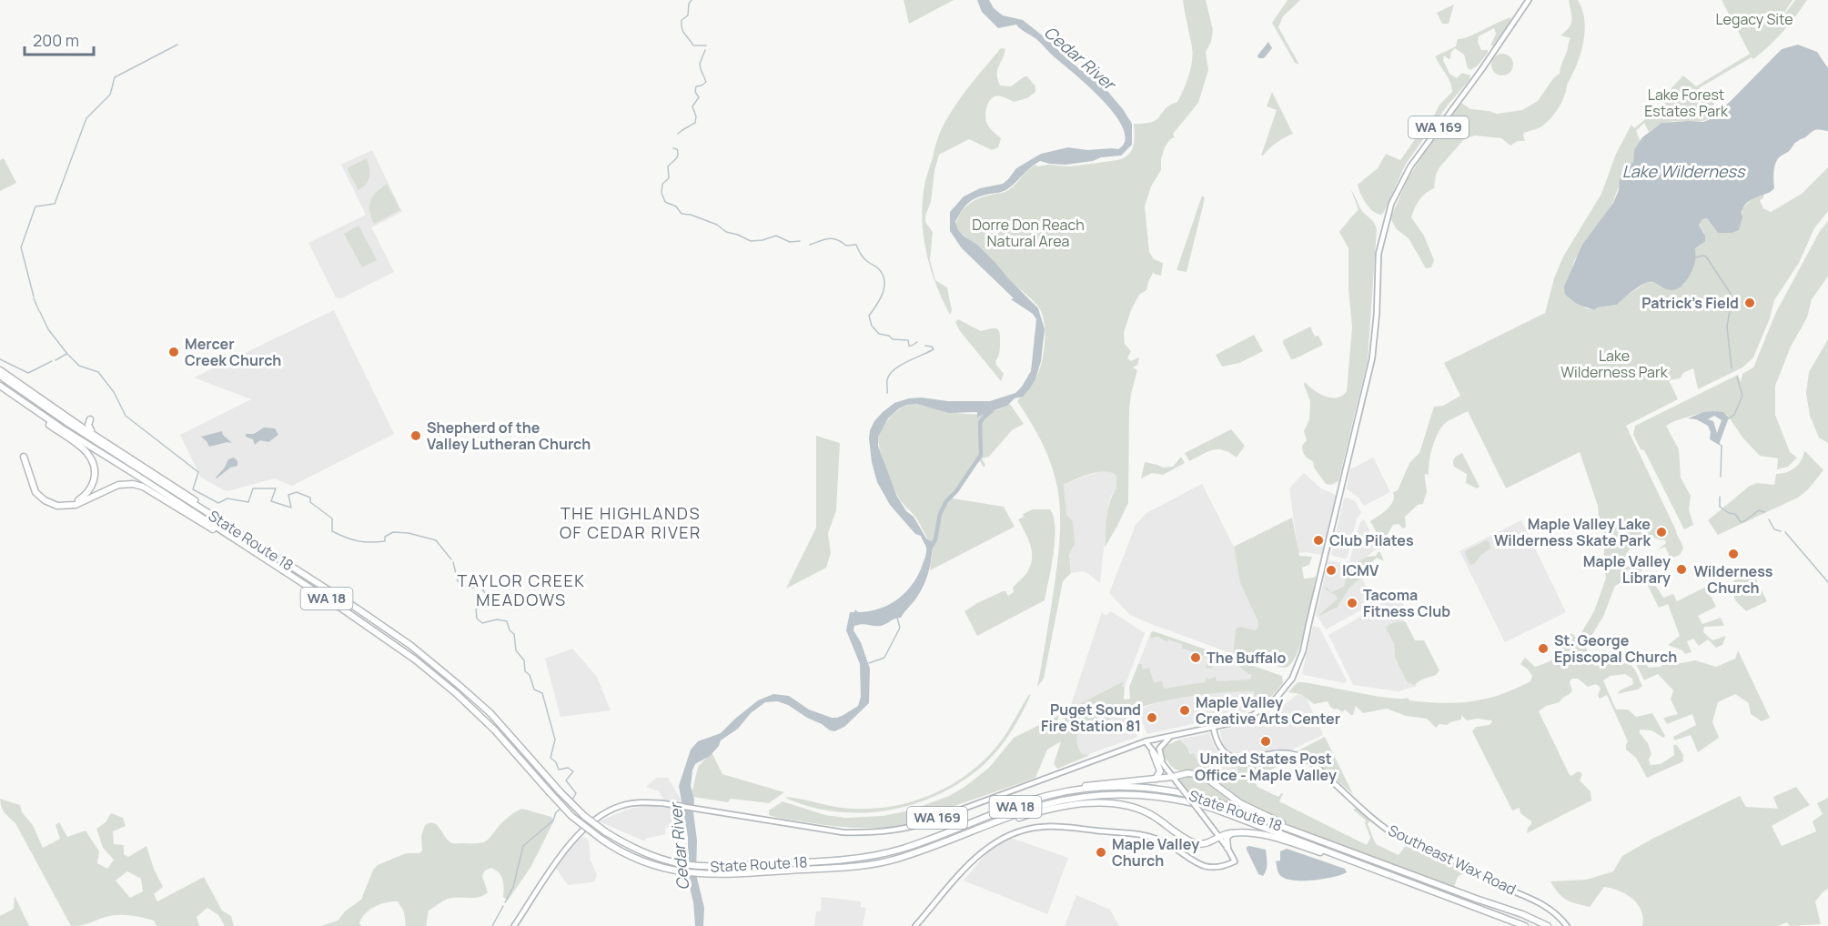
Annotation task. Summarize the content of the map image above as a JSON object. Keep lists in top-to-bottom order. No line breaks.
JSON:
{"streets":{"highway":["State Route 18","WA 18"],"main road":["WA 169","Southeast Wax Road"]},"crossings":[["WA 169","Southeast Wax Road"]],"districts":["THE HIGHLANDS OF CEDAR RIVER","TAYLOR CREEK MEADOWS"],"water":["Cedar River","Lake Wilderness"],"parks":["Legacy Site","Lake Forest Estates Park","Dorre Don Reach Natural Area","Lake Wilderness Park"],"places":["Patrick's Field","Mercer Creek Church","Shepherd of the Valley Lutheran Church","Maple Valley Lake Wilderness Skate Park","Club Pilates","Wilderness Church","Maple Valley Library","ICMV","Tacoma Fitness Club","St. George Episcopal Church","The Buffalo","Maple Valley Creative Arts Center","Puget Sound Fire Station 81","United States Post Office - Maple Valley","Maple Valley Church"],"scale_bar":"200 m"}
